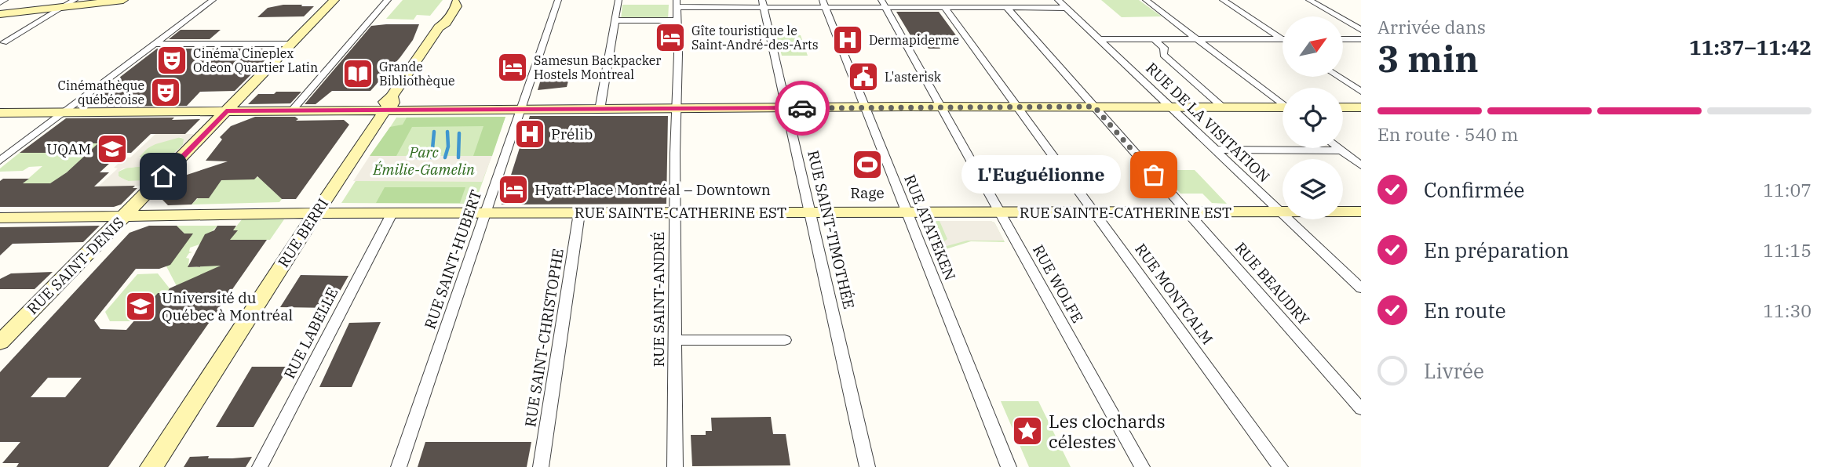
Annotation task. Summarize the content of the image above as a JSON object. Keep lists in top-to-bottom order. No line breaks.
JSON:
{"streets":{"street":["RUE DE LA VISITATION","RUE SAINTE-CATHERINE EST","RUE ATATEKEN","RUE SAINT-TIMOTHÉE","RUE BERRI","RUE SAINT-HUBERT","RUE SAINT-DENIS","RUE WOLFE","RUE BEAUDRY","RUE MONTCALM","RUE SAINT-ANDRÉ","RUE LABELLE","RUE SAINT-CHRISTOPHE"]},"crossings":[["RUE DE LA VISITATION","RUE SAINTE-CATHERINE EST"],["RUE SAINTE-CATHERINE EST","RUE ATATEKEN"],["RUE SAINTE-CATHERINE EST","RUE SAINT-TIMOTHÉE"],["RUE SAINTE-CATHERINE EST","RUE BERRI"],["RUE SAINTE-CATHERINE EST","RUE SAINT-HUBERT"],["RUE SAINTE-CATHERINE EST","RUE SAINT-DENIS"],["RUE SAINTE-CATHERINE EST","RUE WOLFE"],["RUE SAINTE-CATHERINE EST","RUE BEAUDRY"],["RUE SAINTE-CATHERINE EST","RUE MONTCALM"],["RUE SAINTE-CATHERINE EST","RUE SAINT-ANDRÉ"],["RUE SAINTE-CATHERINE EST","RUE LABELLE"],["RUE SAINTE-CATHERINE EST","RUE SAINT-CHRISTOPHE"]],"parks":["Parc Émilie-Gamelin"],"places":{"hotel":["Gîte touristique le Saint-André-des-Arts","Samesun Backpacker Hostels Montreal","Hyatt Place Montréal – Downtown"],"hospital":["Dermapiderme","Prélib"],"theatre":["Cinéma Cineplex Odeon Quartier Latin","Cinémathèque québécoise"],"library":["Grande Bibliothèque"],"public building":["L'asterisk"],"school or university":["UQAM","Université du Québec à Montréal"],"sports":["Rage"],"other":["L'Euguélionne"],"place":["Les clochards célestes"]},"north":"top right","page":{"heading":["3 min","Arrivée dans","11:37–11:42"],"bar":"En route · 540 m","bubble":"L'Euguélionne","list":[["Confirmée","11:07"],["En préparation","11:15"],["En route","11:30"],"Livrée"]}}
